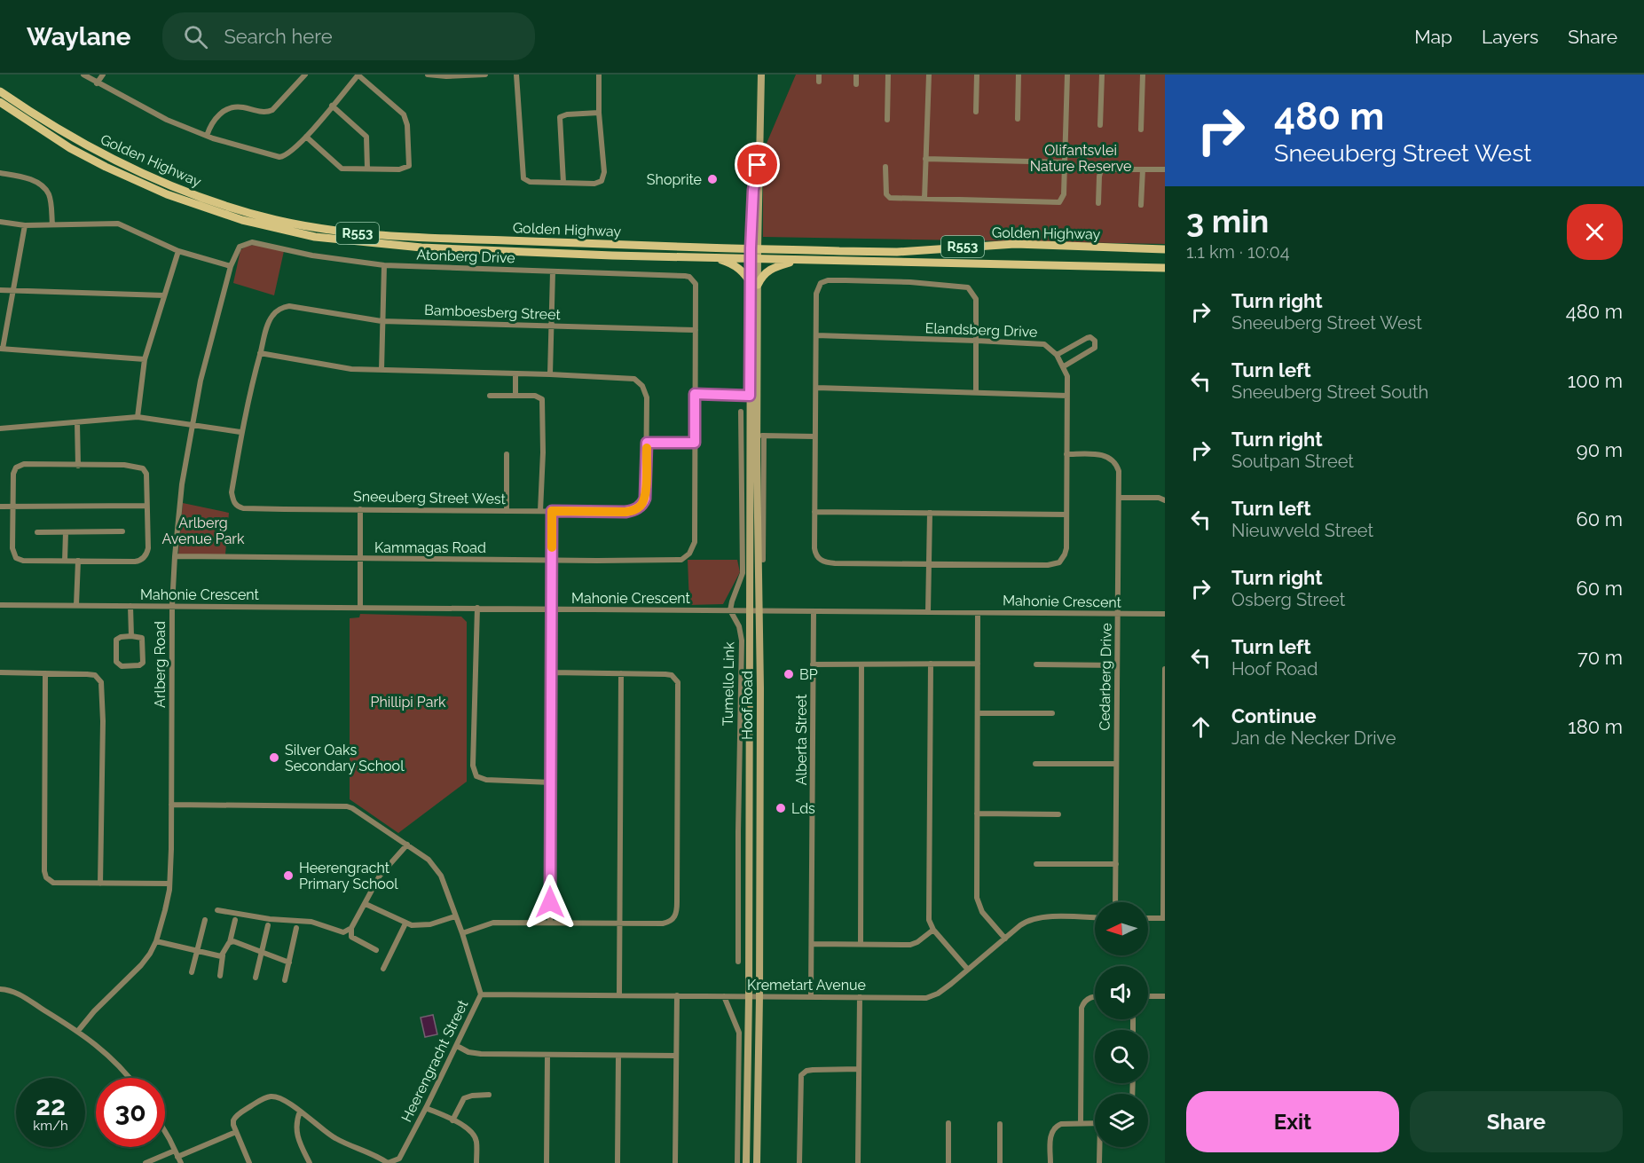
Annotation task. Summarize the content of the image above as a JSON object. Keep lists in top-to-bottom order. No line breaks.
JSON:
{"streets":{"main road":["Golden Highway","R553","Hoof Road"],"street":["Atonberg Drive","Bamboesberg Street","Elandsberg Drive","Sneeuberg Street West","Kammagas Road","Mahonie Crescent","Arlberg Road","Cedarberg Drive","Tumello Link","Alberta Street","Kremetart Avenue","Heerengracht Street"]},"crossings":[["Golden Highway","Hoof Road"],["Atonberg Drive","Bamboesberg Street"],["Atonberg Drive","Arlberg Road"],["Kammagas Road","Arlberg Road"],["Mahonie Crescent","Arlberg Road"],["Mahonie Crescent","Cedarberg Drive"],["Mahonie Crescent","Tumello Link"],["Mahonie Crescent","Hoof Road"],["Mahonie Crescent","Alberta Street"],["Arlberg Road","Heerengracht Street"],["Hoof Road","Kremetart Avenue"],["Alberta Street","Kremetart Avenue"],["Kremetart Avenue","Heerengracht Street"]],"parks":["Olifantsvlei Nature Reserve","Arlberg Avenue Park","Phillipi Park"],"places":["Shoprite","BP","Silver Oaks Secondary School","Lds","Heerengracht Primary School"],"north":"left","page":{"header":"Waylane","search":"Search here","nav":["Map","Layers","Share"],"turn":["480 m","Sneeuberg Street West"],"heading":["3 min","1.1 km · 10:04"],"list":[{"name":"Turn right","note":"Sneeuberg Street West","value":"480 m"},{"name":"Turn left","note":"Sneeuberg Street South","value":"100 m"},{"name":"Turn right","note":"Soutpan Street","value":"90 m"},{"name":"Turn left","note":"Nieuwveld Street","value":"60 m"},{"name":"Turn right","note":"Osberg Street","value":"60 m"},{"name":"Turn left","note":"Hoof Road","value":"70 m"},{"name":"Continue","note":"Jan de Necker Drive","value":"180 m"}],"speed":"22 km/h","limit":"30","buttons":["Exit","Share"]}}
